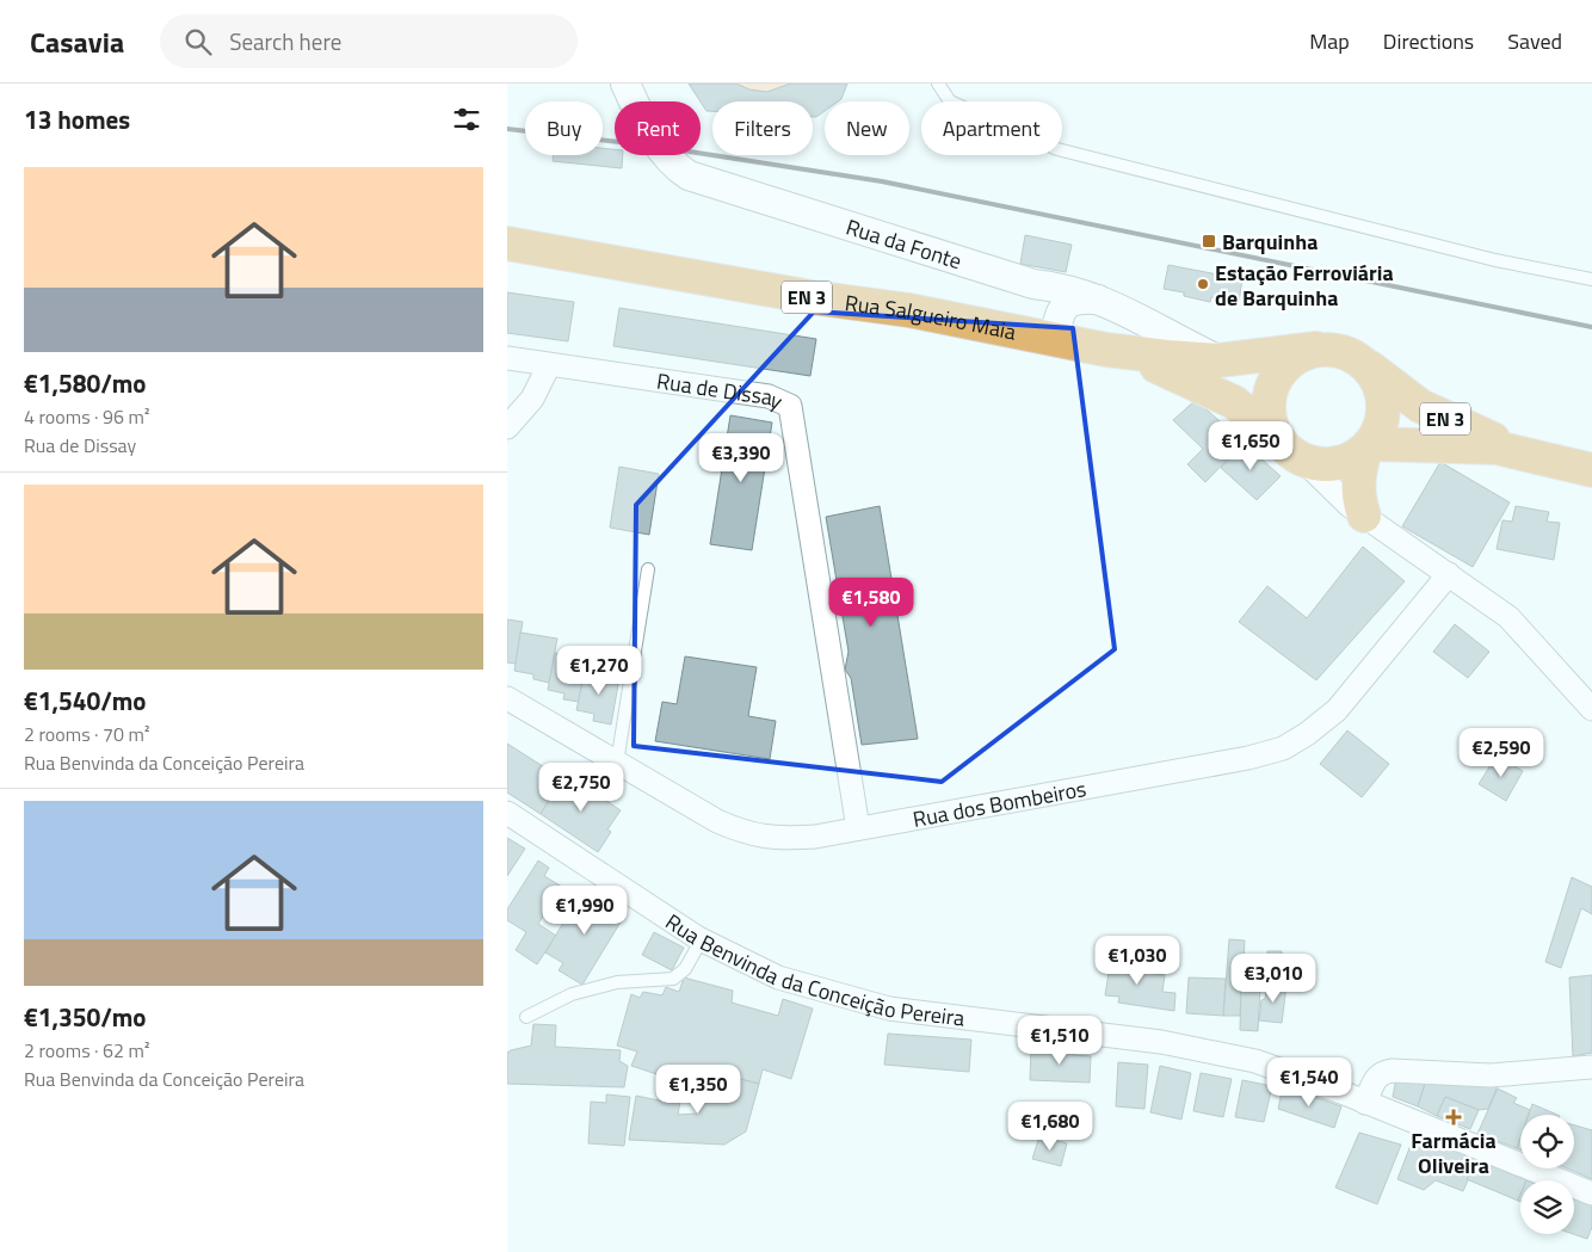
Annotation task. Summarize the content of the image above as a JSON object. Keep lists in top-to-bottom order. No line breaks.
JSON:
{"streets":{"main road":["EN 3","Rua Salgueiro Maia"],"street":["Rua da Fonte","Rua de Dissay","Rua dos Bombeiros","Rua Benvinda da Conceição Pereira"]},"crossings":[["Rua da Fonte","Rua Salgueiro Maia"],["EN 3","Rua Salgueiro Maia"],["Rua de Dissay","Rua dos Bombeiros"]],"places":{"transit":["Barquinha"],"other":["Estação Ferroviária de Barquinha"],"health":["Farmácia Oliveira"]},"page":{"header":"Casavia","search":"Search here","nav":["Map","Directions","Saved"],"heading":"13 homes","chip":["Buy","Rent","Filters","New","Apartment"],"list":[{"name":"€1,580/mo","note":"4 rooms · 96 m² · Rua de Dissay"},{"name":"€1,540/mo","note":"2 rooms · 70 m² · Rua Benvinda da Conceição Pereira"},{"name":"€1,350/mo","note":"2 rooms · 62 m² · Rua Benvinda da Conceição Pereira"}],"price":["€1,650","€3,390","€1,580","€1,270","€2,590","€2,750","€1,990","€1,030","€3,010","€1,510","€1,540","€1,350","€1,680"]}}
